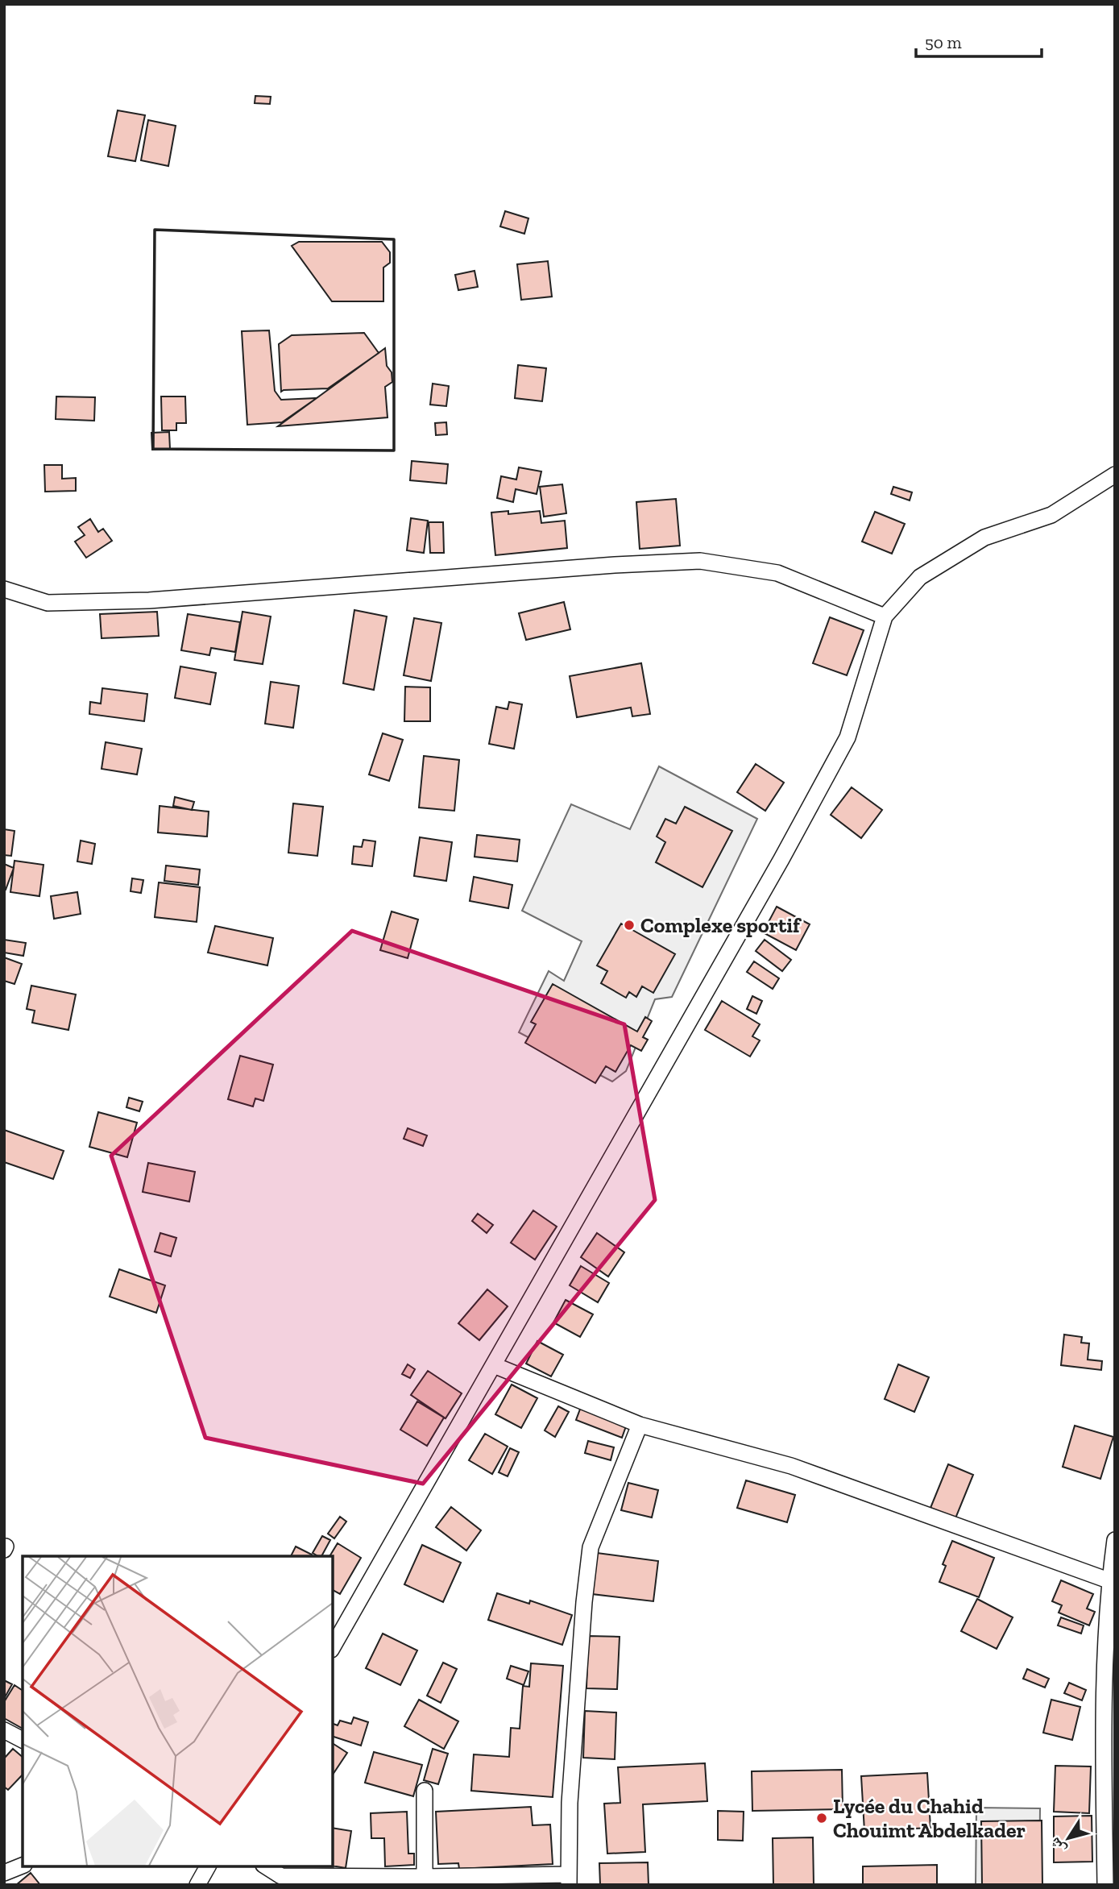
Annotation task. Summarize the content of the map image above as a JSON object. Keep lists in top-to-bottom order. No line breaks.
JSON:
{"places":["Complexe sportif","Lycée du Chahid Chouimt Abdelkader"],"scale_bar":"50 m","north":"bottom left"}
